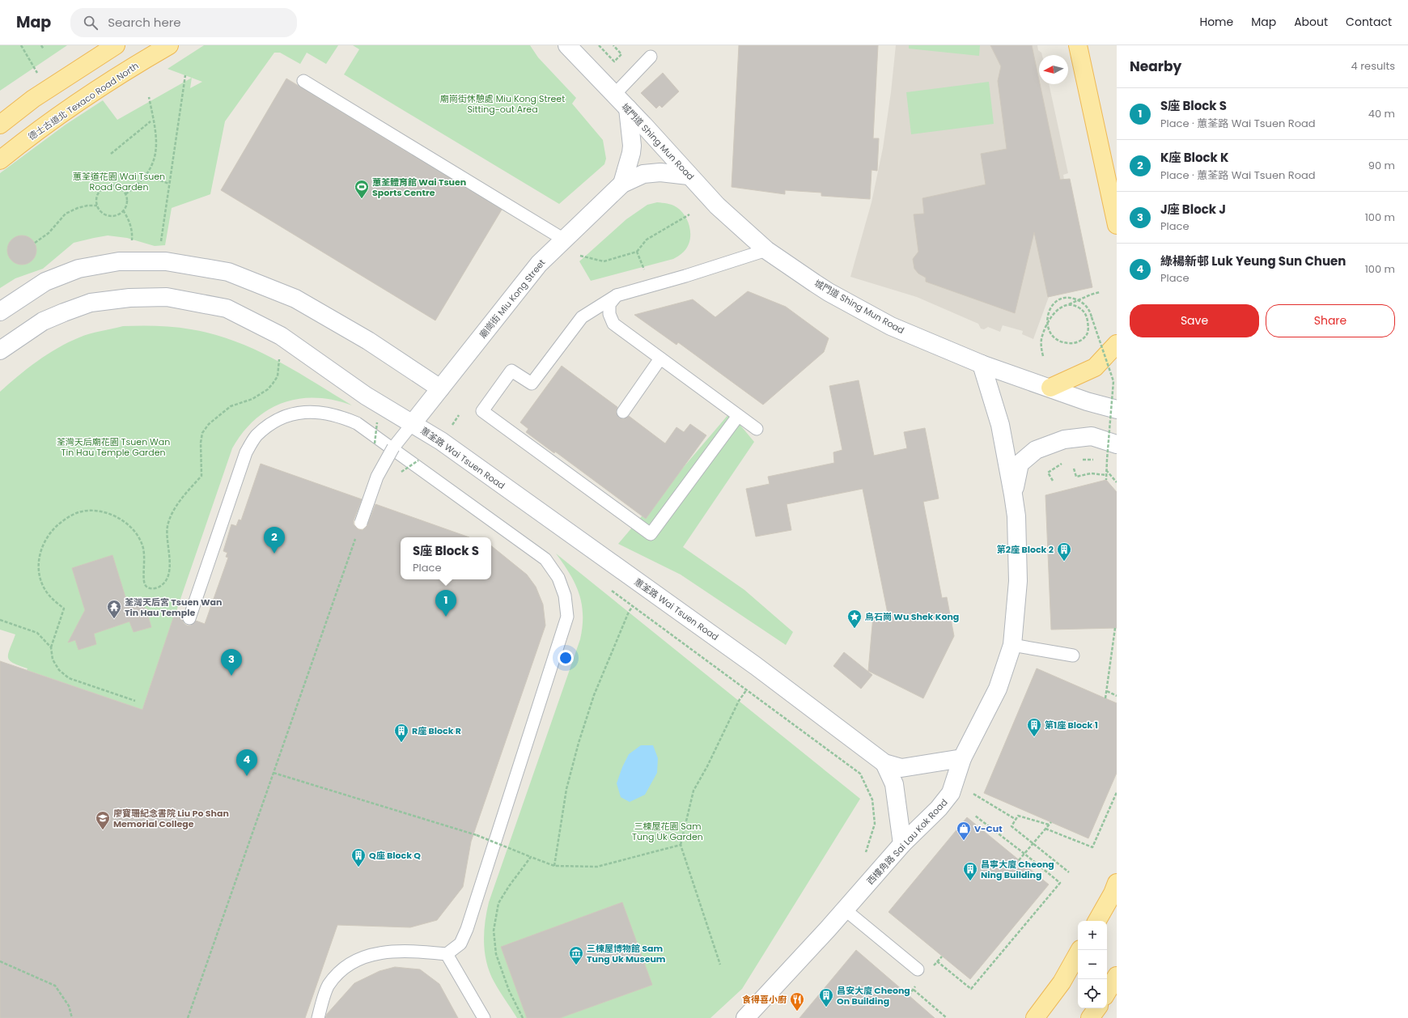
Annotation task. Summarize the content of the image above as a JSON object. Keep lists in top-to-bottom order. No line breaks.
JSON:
{"streets":{"main road":["德士古道北 Texaco Road North","城門道 Shing Mun Road","廟崗街 Miu Kong Street","蕙荃路 Wai Tsuen Road","西樓角路 Sai Lau Kok Road"]},"crossings":[["城門道 Shing Mun Road","廟崗街 Miu Kong Street"],["城門道 Shing Mun Road","西樓角路 Sai Lau Kok Road"],["廟崗街 Miu Kong Street","蕙荃路 Wai Tsuen Road"],["蕙荃路 Wai Tsuen Road","西樓角路 Sai Lau Kok Road"]],"parks":["廟崗街休憩處 Miu Kong Street Sitting-out Area","蕙荃道花園 Wai Tsuen Road Garden","荃灣天后廟花園 Tsuen Wan Tin Hau Temple Garden","三棟屋花園 Sam Tung Uk Garden"],"places":{"sports":["蕙荃體育館 Wai Tsuen Sports Centre"],"building":["第2座 Block 2","第1座 Block 1","R座 Block R","Q座 Block Q","昌寧大廈 Cheong Ning Building","昌安大廈 Cheong On Building"],"temple":["荃灣天后宮 Tsuen Wan Tin Hau Temple"],"place":["烏石崗 Wu Shek Kong"],"school or university":["廖寶珊紀念書院 Liu Po Shan Memorial College"],"shop":["V-Cut"],"museum":["三棟屋博物館 Sam Tung Uk Museum"],"restaurant":["食得喜小廚"]},"north":"left","page":{"header":"Map","search":"Search here","nav":["Home","Map","About","Contact"],"heading":["Nearby","4 results"],"list":[{"mark":"1","name":"S座 Block S","note":"Place · 蕙荃路 Wai Tsuen Road","value":"40 m"},{"mark":"2","name":"K座 Block K","note":"Place · 蕙荃路 Wai Tsuen Road","value":"90 m"},{"mark":"3","name":"J座 Block J","note":"Place","value":"100 m"},{"mark":"4","name":"綠楊新邨 Luk Yeung Sun Chuen","note":"Place","value":"100 m"}],"buttons":["Save","Share"],"pins":["2","1","3","4"],"popup":["S座 Block S","Place"],"map_buttons":["+","−"]}}
